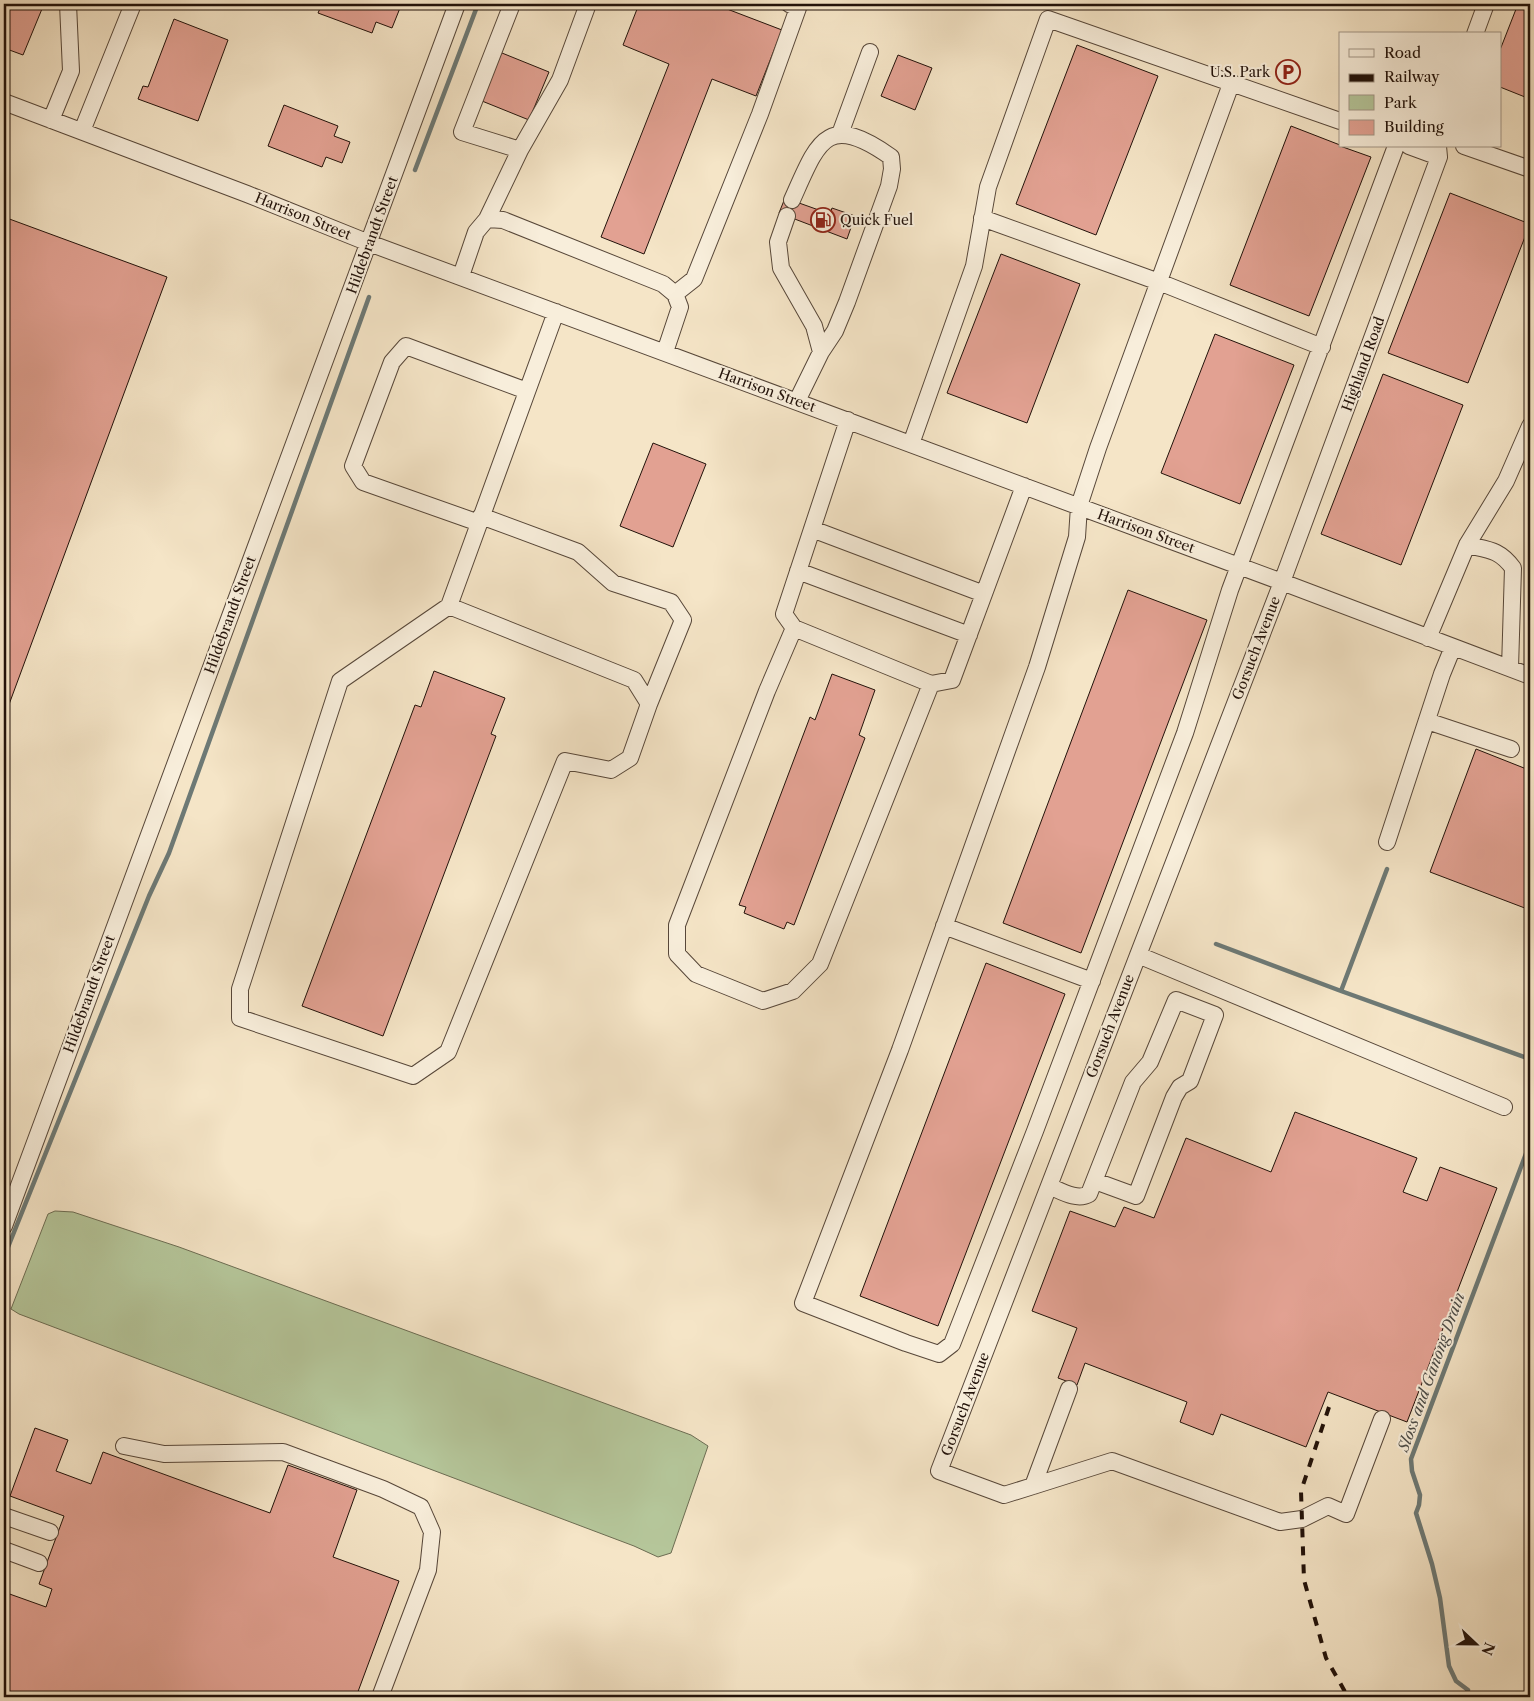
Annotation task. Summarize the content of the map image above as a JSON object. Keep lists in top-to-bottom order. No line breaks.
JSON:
{"streets":{"street":["Harrison Street","Hildebrandt Street","Highland Road","Gorsuch Avenue"]},"crossings":[["Harrison Street","Hildebrandt Street"],["Harrison Street","Highland Road"],["Harrison Street","Gorsuch Avenue"],["Highland Road","Gorsuch Avenue"]],"water":["Sloss and Ganong Drain"],"places":{"parking":["U.S. Park"],"fuel station":["Quick Fuel"]},"legend":["Road","Railway","Park","Building"],"north":"right"}
